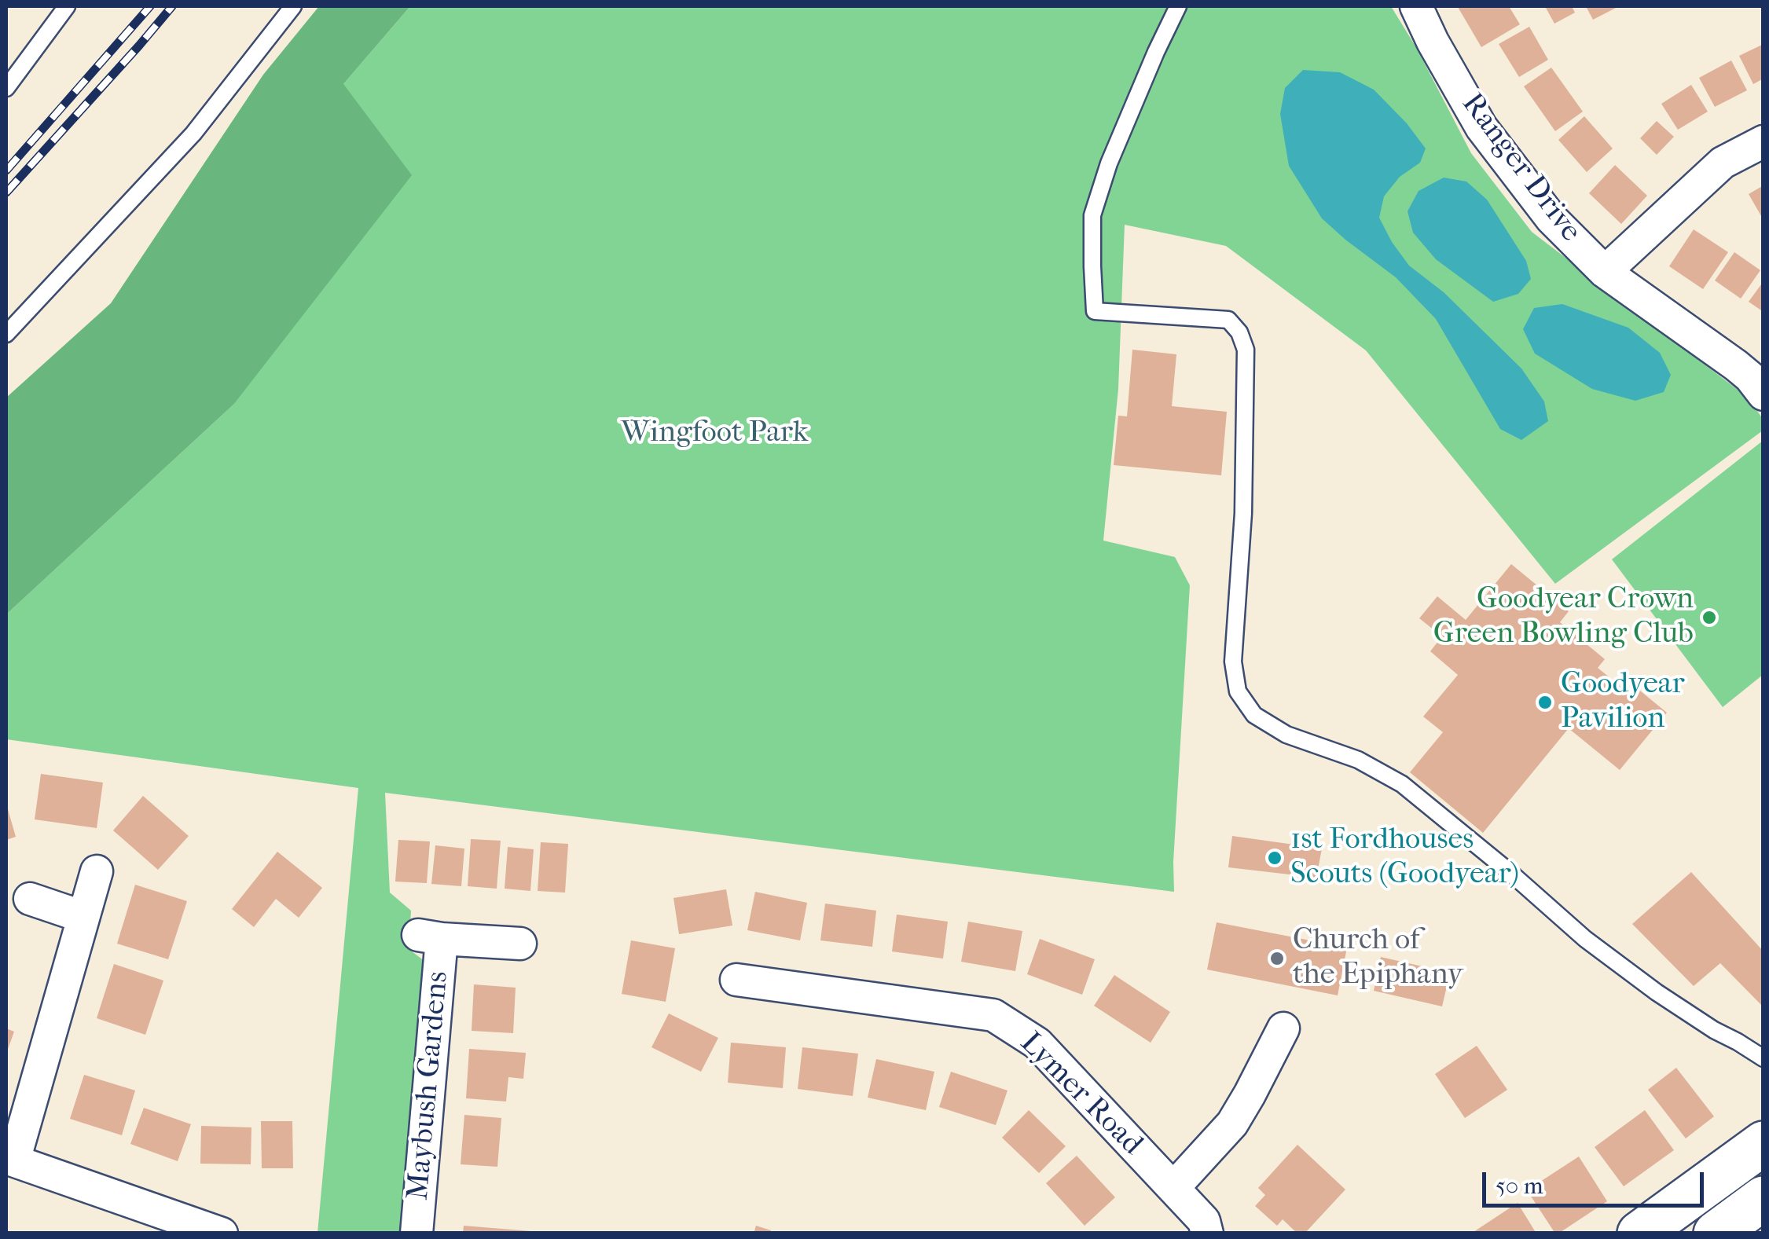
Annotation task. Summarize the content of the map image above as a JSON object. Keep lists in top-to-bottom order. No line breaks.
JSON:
{"streets":{"street":["Ranger Drive","Maybush Gardens","Lymer Road"]},"parks":["Wingfoot Park"],"places":["Goodyear Crown Green Bowling Club","Goodyear Pavilion","1st Fordhouses Scouts (Goodyear)","Church of the Epiphany"],"scale_bar":"50 m"}
